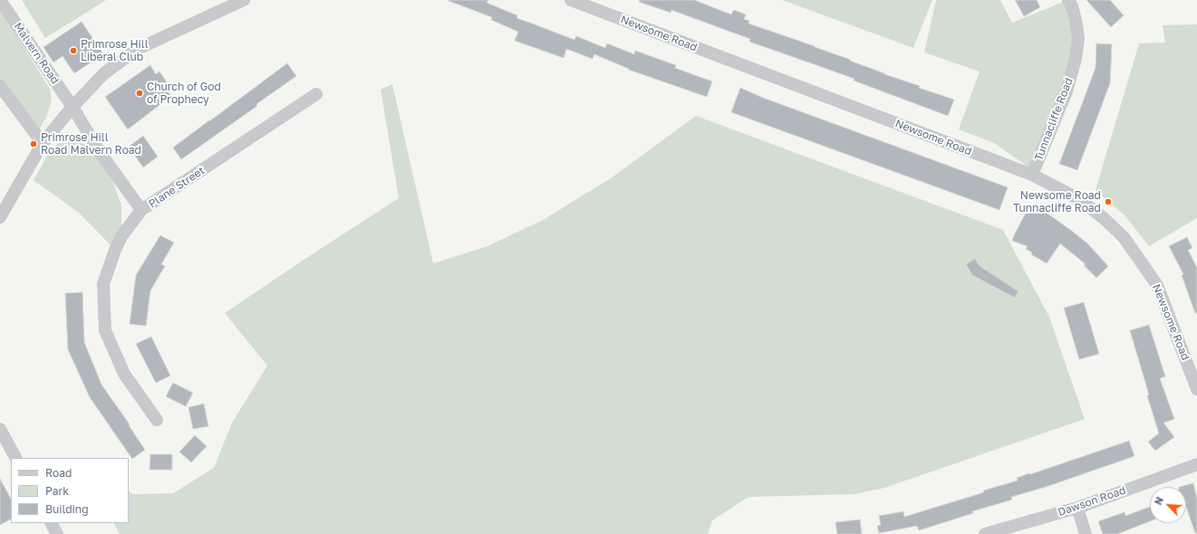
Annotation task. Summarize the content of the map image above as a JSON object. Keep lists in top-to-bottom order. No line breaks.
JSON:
{"streets":{"street":["Newsome Road","Malvern Road","Tunnacliffe Road","Plane Street","Dawson Road"]},"crossings":[["Newsome Road","Tunnacliffe Road"],["Malvern Road","Plane Street"]],"places":["Primrose Hill Liberal Club","Church of God of Prophecy","Primrose Hill Road Malvern Road","Newsome Road Tunnacliffe Road"],"legend":["Road","Park","Building"],"north":"top left"}
